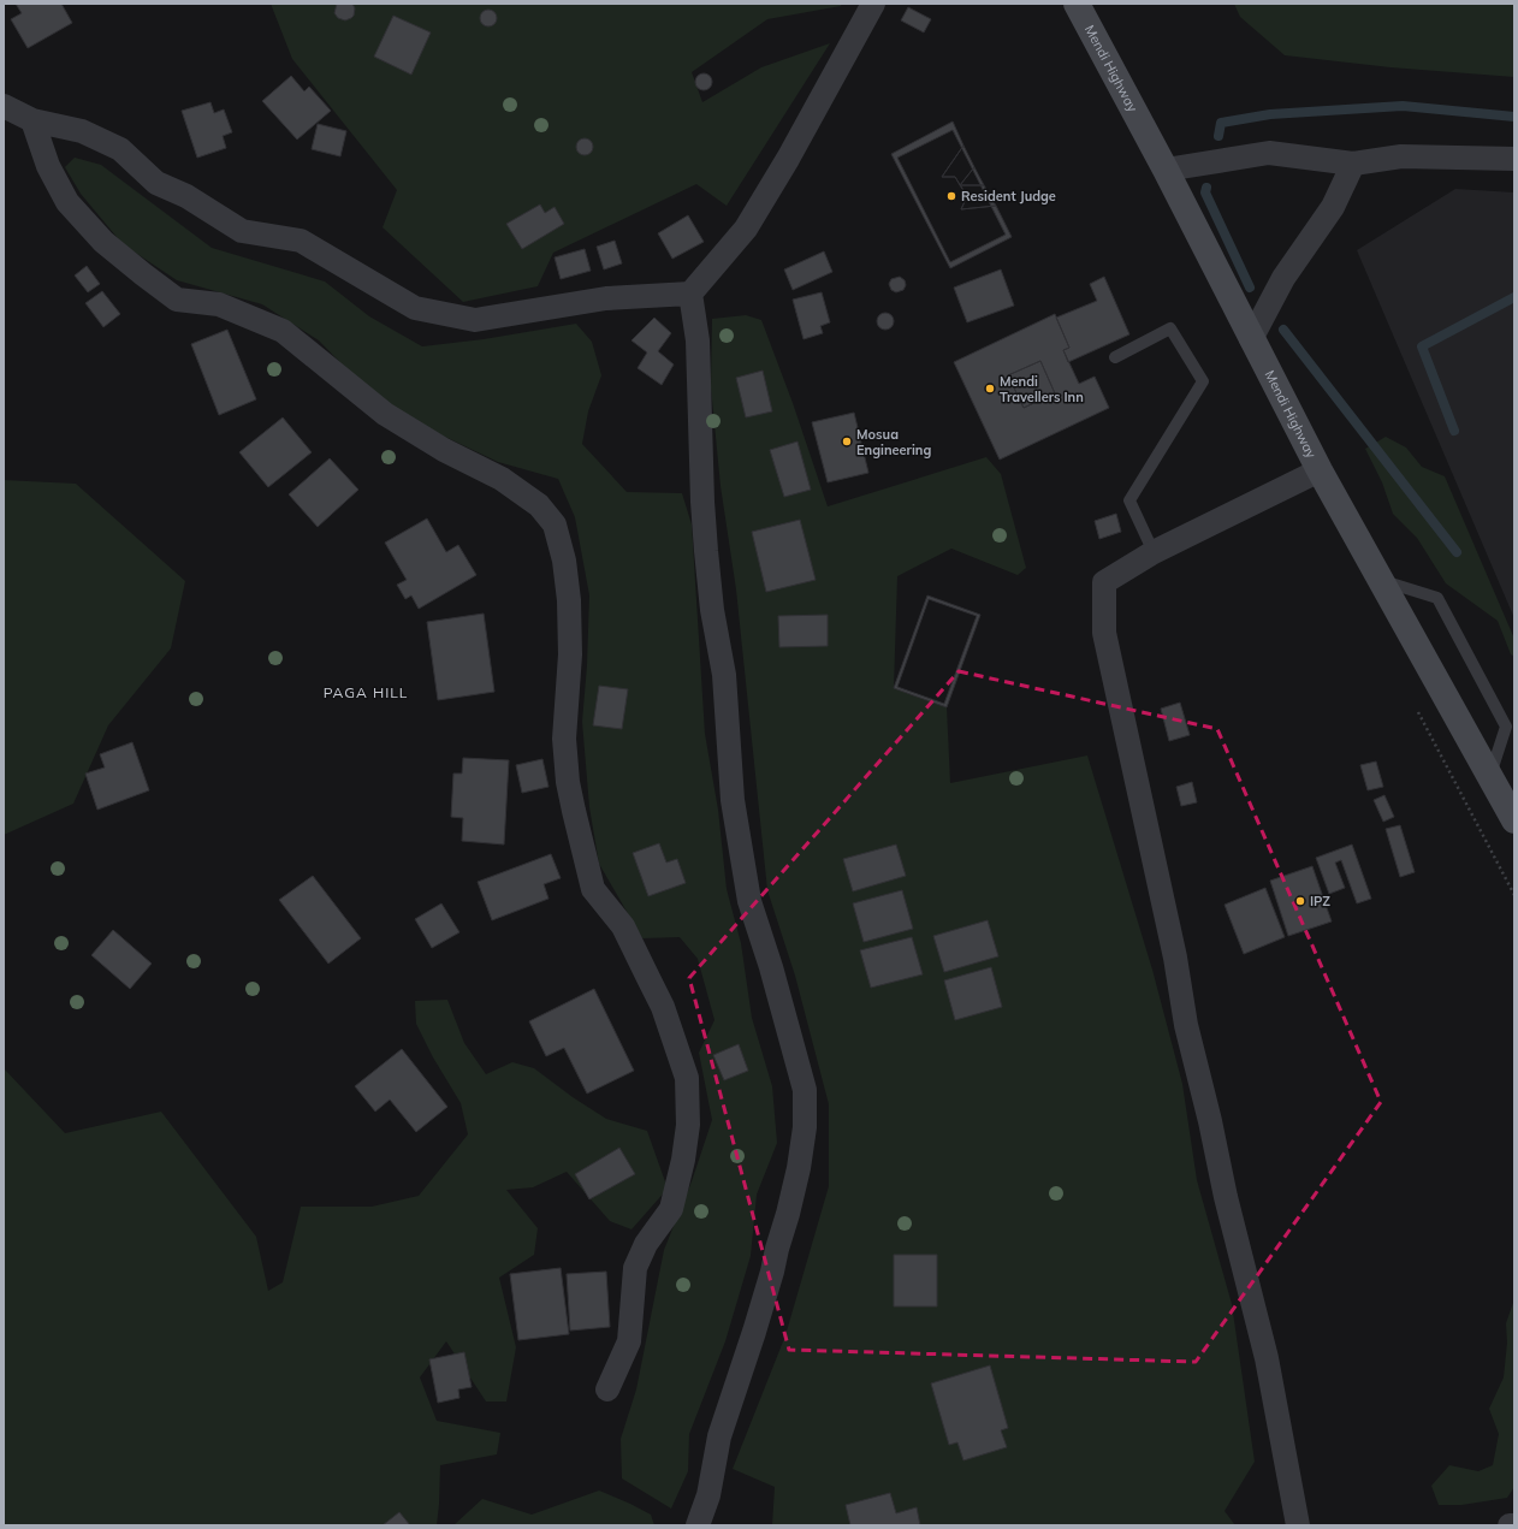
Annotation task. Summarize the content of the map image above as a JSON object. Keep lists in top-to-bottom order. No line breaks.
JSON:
{"streets":{"main road":["Mendi Highway"]},"districts":["PAGA HILL"],"places":["Resident Judge","Mendi Travellers Inn","Mosua Engineering","IPZ"]}
